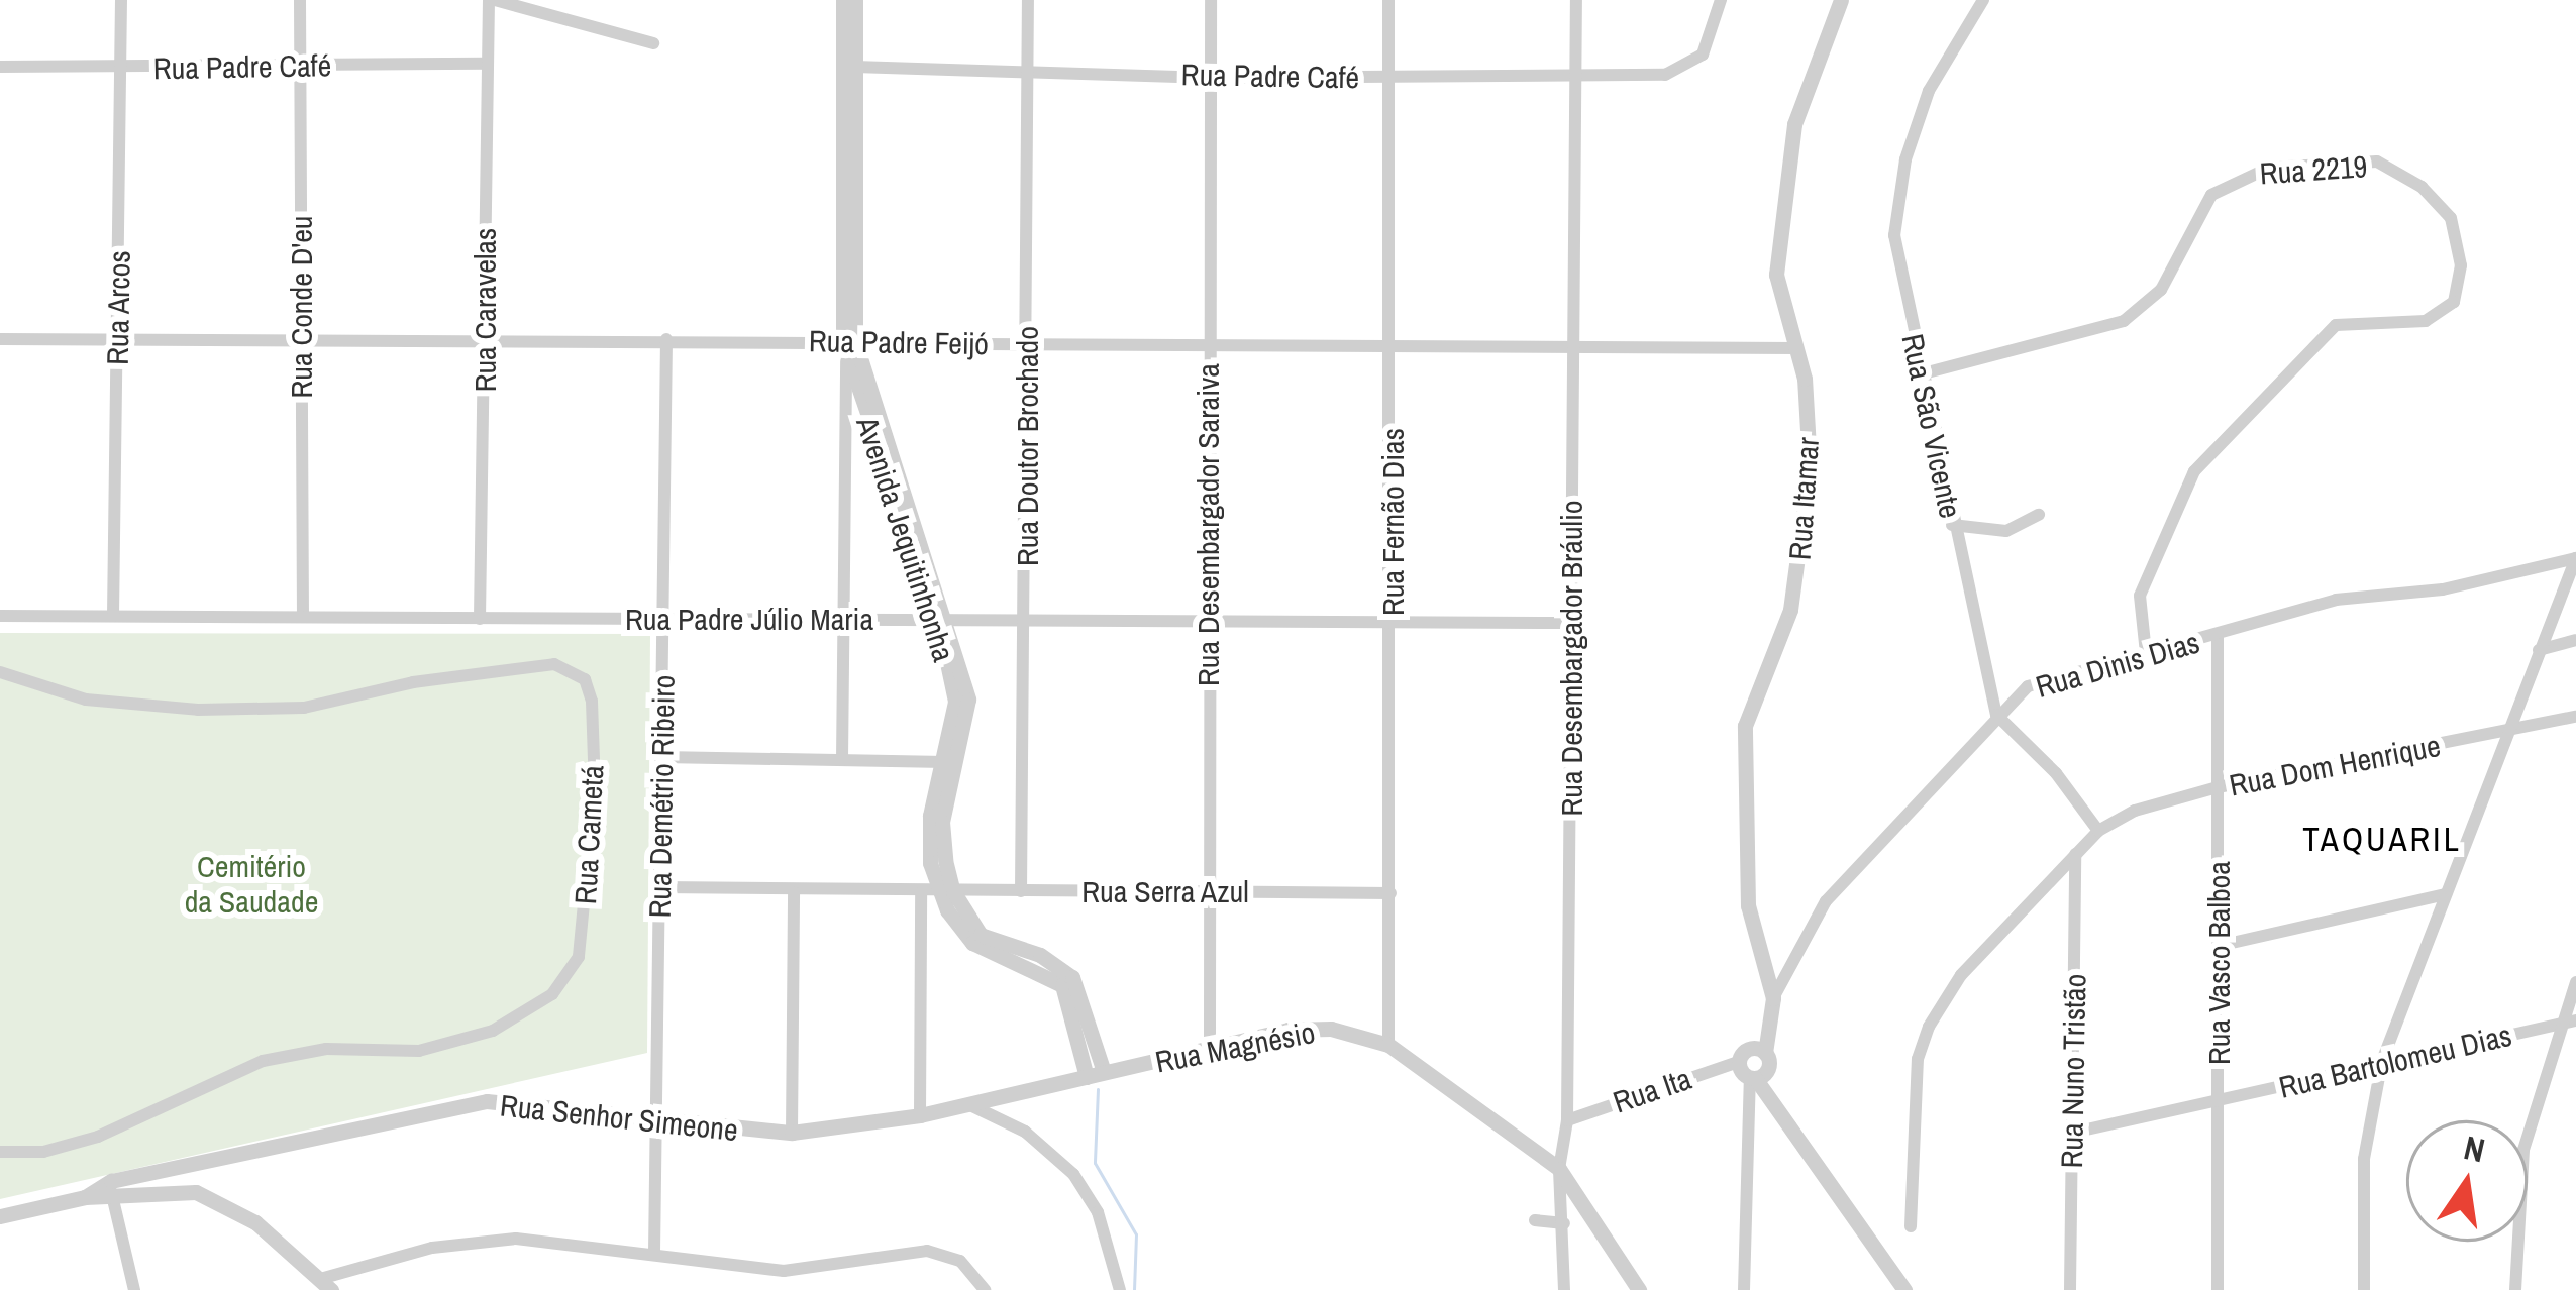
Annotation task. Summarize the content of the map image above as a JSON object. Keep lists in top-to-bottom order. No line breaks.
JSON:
{"streets":{"street":["Rua Padre Café","Rua 2219","Rua Conde D'eu","Rua Arcos","Rua Caravelas","Rua Padre Feijó","Rua São Vicente","Rua Doutor Brochado","Rua Itamar","Rua Fernão Dias","Rua Desembargador Saraiva","Avenida Jequitinhonha","Rua Padre Júlio Maria","Rua Desembargador Bráulio","Rua Dinis Dias","Rua Dom Henrique","Rua Demétrio Ribeiro","Rua Cametá","Rua Serra Azul","Rua Vasco Balboa","Rua Magnésio","Rua Bartolomeu Dias","Rua Nuno Tristão","Rua Ita","Rua Senhor Simeone"]},"crossings":[["Rua Padre Café","Rua Conde D'eu"],["Rua Padre Café","Rua Arcos"],["Rua Padre Café","Rua Caravelas"],["Rua Padre Café","Rua Doutor Brochado"],["Rua Padre Café","Rua Fernão Dias"],["Rua Padre Café","Rua Desembargador Saraiva"],["Rua Padre Café","Avenida Jequitinhonha"],["Rua Padre Café","Rua Desembargador Bráulio"],["Rua 2219","Rua São Vicente"],["Rua 2219","Rua Dinis Dias"],["Rua Conde D'eu","Rua Padre Feijó"],["Rua Conde D'eu","Rua Padre Júlio Maria"],["Rua Arcos","Rua Padre Feijó"],["Rua Arcos","Rua Padre Júlio Maria"],["Rua Caravelas","Rua Padre Feijó"],["Rua Caravelas","Rua Padre Júlio Maria"],["Rua Padre Feijó","Rua Doutor Brochado"],["Rua Padre Feijó","Rua Itamar"],["Rua Padre Feijó","Rua Fernão Dias"],["Rua Padre Feijó","Rua Desembargador Saraiva"],["Rua Padre Feijó","Avenida Jequitinhonha"],["Rua Padre Feijó","Rua Desembargador Bráulio"],["Rua Padre Feijó","Rua Demétrio Ribeiro"],["Rua São Vicente","Rua Dinis Dias"],["Rua São Vicente","Rua Dom Henrique"],["Rua Doutor Brochado","Rua Padre Júlio Maria"],["Rua Doutor Brochado","Rua Serra Azul"],["Rua Itamar","Rua Dinis Dias"],["Rua Fernão Dias","Rua Padre Júlio Maria"],["Rua Fernão Dias","Rua Serra Azul"],["Rua Fernão Dias","Rua Magnésio"],["Rua Desembargador Saraiva","Rua Padre Júlio Maria"],["Rua Desembargador Saraiva","Rua Serra Azul"],["Rua Desembargador Saraiva","Rua Magnésio"],["Avenida Jequitinhonha","Rua Padre Júlio Maria"],["Avenida Jequitinhonha","Rua Serra Azul"],["Avenida Jequitinhonha","Rua Magnésio"],["Avenida Jequitinhonha","Rua Senhor Simeone"],["Rua Padre Júlio Maria","Rua Desembargador Bráulio"],["Rua Padre Júlio Maria","Rua Demétrio Ribeiro"],["Rua Desembargador Bráulio","Rua Magnésio"],["Rua Desembargador Bráulio","Rua Ita"],["Rua Dinis Dias","Rua Vasco Balboa"],["Rua Dom Henrique","Rua Vasco Balboa"],["Rua Dom Henrique","Rua Nuno Tristão"],["Rua Demétrio Ribeiro","Rua Serra Azul"],["Rua Demétrio Ribeiro","Rua Senhor Simeone"],["Rua Vasco Balboa","Rua Bartolomeu Dias"],["Rua Magnésio","Rua Senhor Simeone"],["Rua Bartolomeu Dias","Rua Nuno Tristão"]],"districts":["TAQUARIL"],"parks":["Cemitério da Saudade"],"north":"top"}
